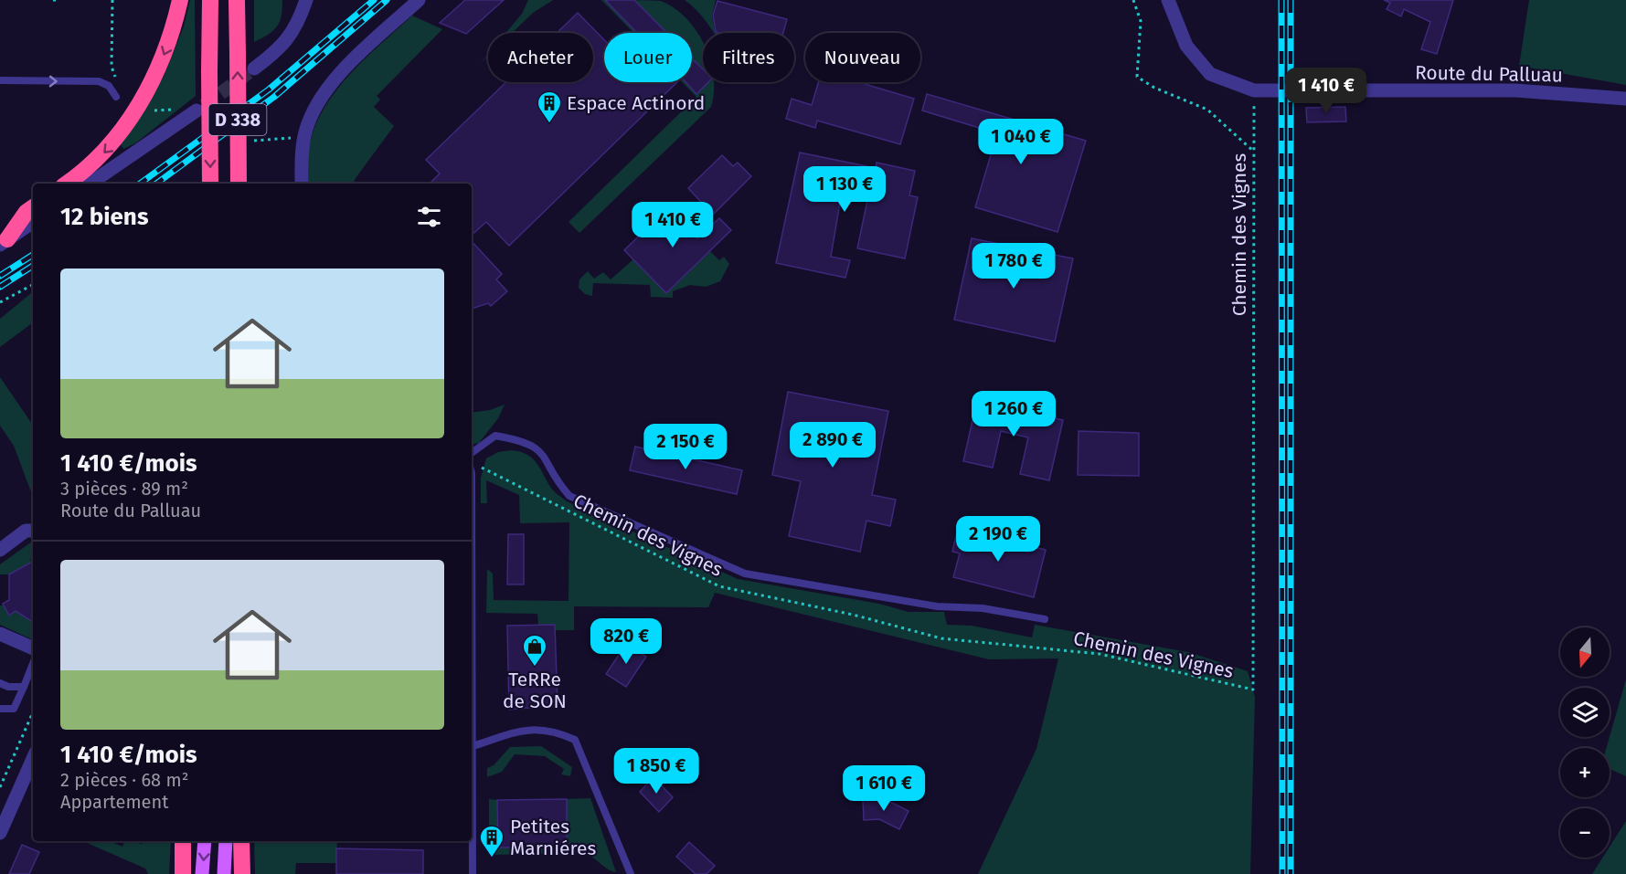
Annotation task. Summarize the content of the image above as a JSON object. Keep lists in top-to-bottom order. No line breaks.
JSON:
{"streets":{"highway":["D 338"],"street":["Route du Palluau"],"path":["Chemin des Vignes"]},"crossings":[["Route du Palluau","Chemin des Vignes"]],"places":{"building":["Espace Actinord","Petites Marniéres"],"shop":["TeRRe de SON"]},"north":"bottom","page":{"chip":["Acheter","Louer","Filtres","Nouveau"],"price":["1 410 €","1 040 €","1 130 €","1 410 €","1 780 €","1 260 €","2 890 €","2 150 €","2 190 €","820 €","1 850 €","1 610 €"],"heading":"12 biens","list":[{"name":"1 410 €/mois","note":"3 pièces · 89 m² · Route du Palluau"},{"name":"1 410 €/mois","note":"2 pièces · 68 m² · Appartement"}],"map_buttons":["+","−"]}}
